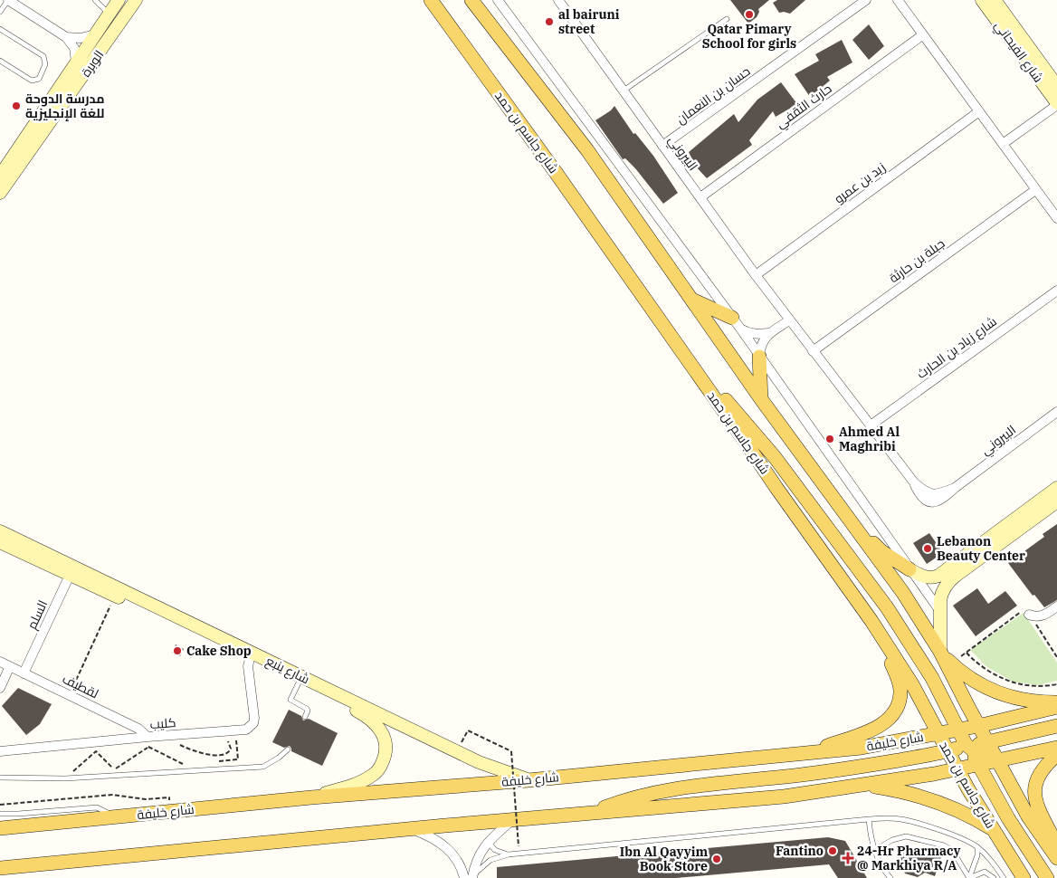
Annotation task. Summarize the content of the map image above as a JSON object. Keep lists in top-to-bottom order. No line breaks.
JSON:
{"streets":{"main road":["شارع جاسم بن حمد","شارع خليفة"],"street":["شارع الفيحاني","الوبرة","حسان بن النعمان","حارث الثقفي","البيروني","زيد بن عمرو","جبلة بن حارثة","شارع زياد بن الحارث","السلم","شارع ينبع","لقطيف","كليب"]},"crossings":[["حسان بن النعمان","البيروني"],["حارث الثقفي","البيروني"],["شارع جاسم بن حمد","شارع خليفة"],["البيروني","زيد بن عمرو"],["البيروني","جبلة بن حارثة"],["البيروني","شارع زياد بن الحارث"],["السلم","شارع ينبع"],["السلم","لقطيف"],["شارع ينبع","كليب"],["شارع ينبع","شارع خليفة"],["لقطيف","كليب"]],"places":{"other":["Qatar Pimary School for girls","al bairuni street","مدرسة الدوحة للغة الإنجليزية","Ahmed Al Maghribi","Lebanon Beauty Center","Cake Shop","Fantino","Ibn Al Qayyim Book Store"],"health":["24-Hr Pharmacy @ Markhiya R/A"]}}
